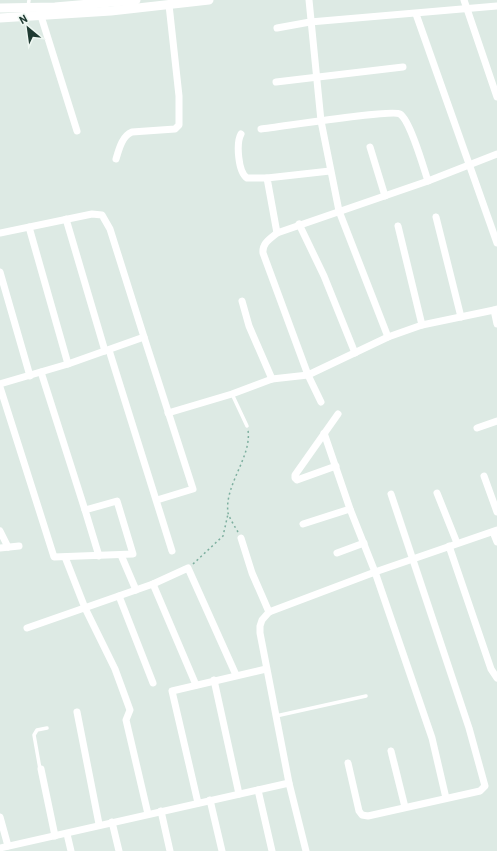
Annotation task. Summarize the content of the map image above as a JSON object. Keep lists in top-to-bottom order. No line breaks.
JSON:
{"north":"top left"}
